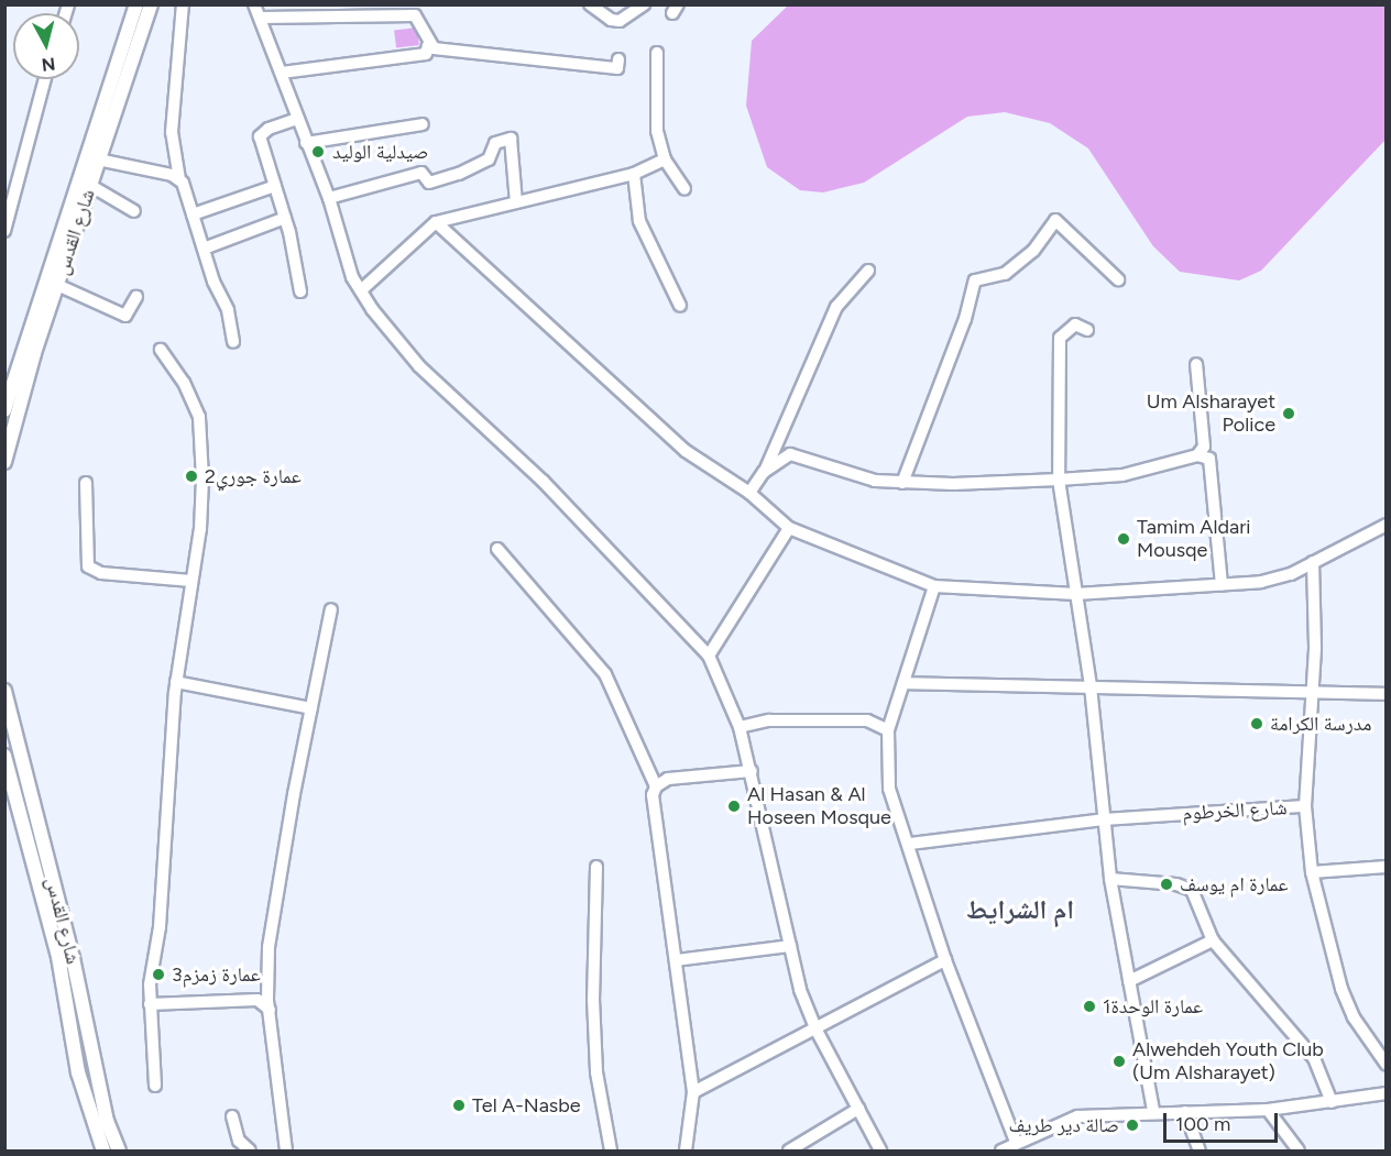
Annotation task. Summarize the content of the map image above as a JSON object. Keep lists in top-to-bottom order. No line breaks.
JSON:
{"streets":{"main road":["شارع القدس"],"street":["شارع الخرطوم"]},"districts":["ام الشرايط"],"places":["صيدلية الوليد","Um Alsharayet Police","عمارة جوري2","Tamim Aldari Mousqe","مدرسة الكرامة","Al Hasan & Al Hoseen Mosque","عمارة ام يوسف","عمارة زمزم3","عمارة الوحدة1","Alwehdeh Youth Club (Um Alsharayet)","Tel A-Nasbe","صالة دير طريف"],"scale_bar":"100 m","north":"bottom"}
